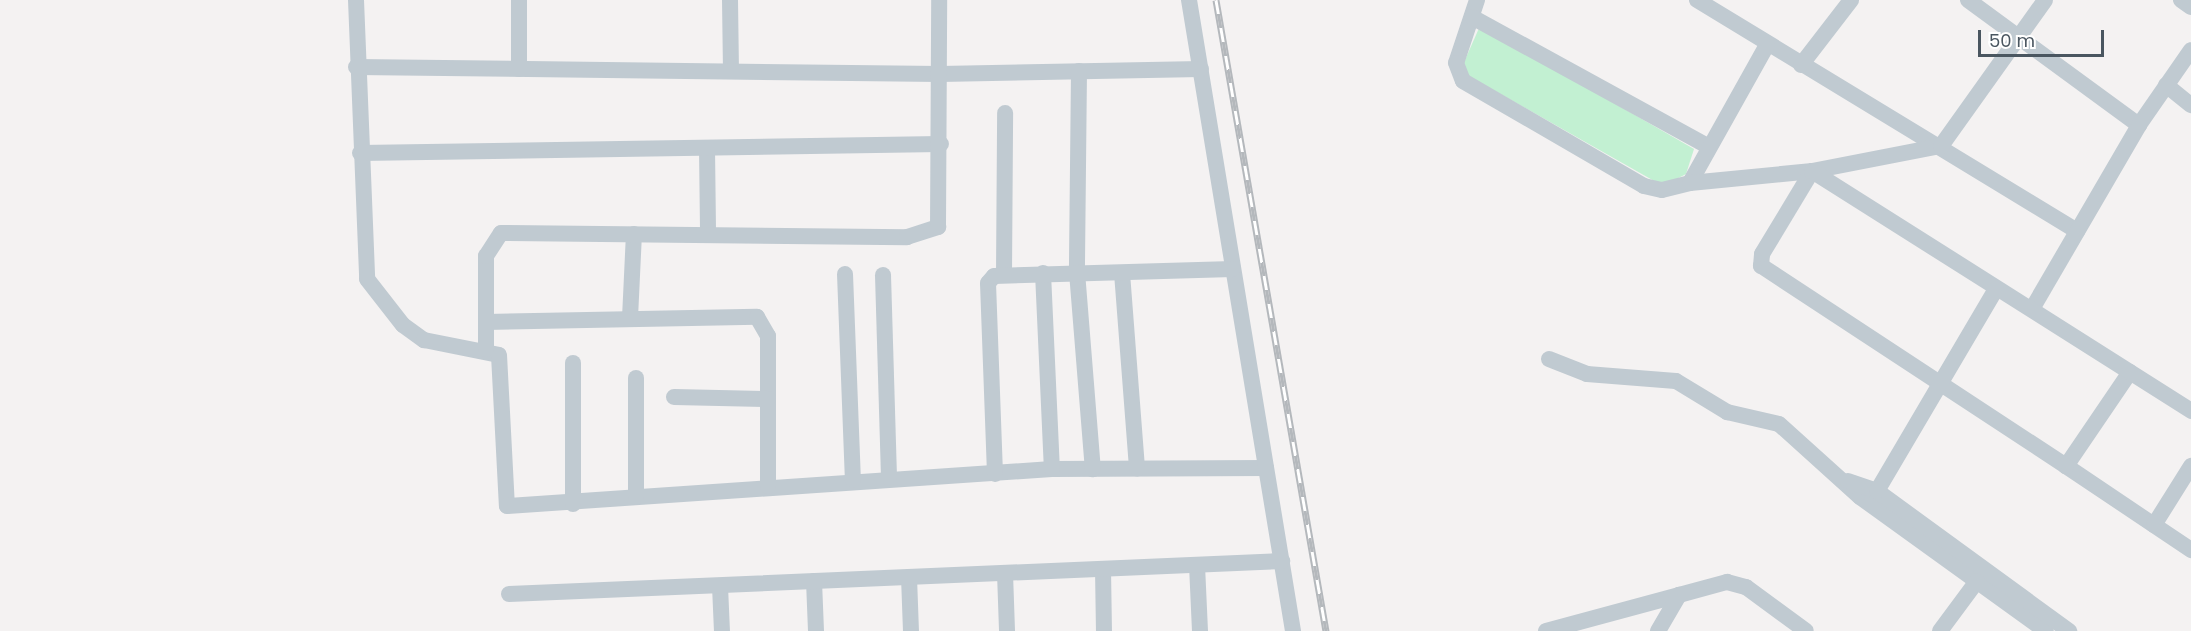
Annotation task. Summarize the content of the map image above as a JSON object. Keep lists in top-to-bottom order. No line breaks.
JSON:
{"scale_bar":"50 m"}
